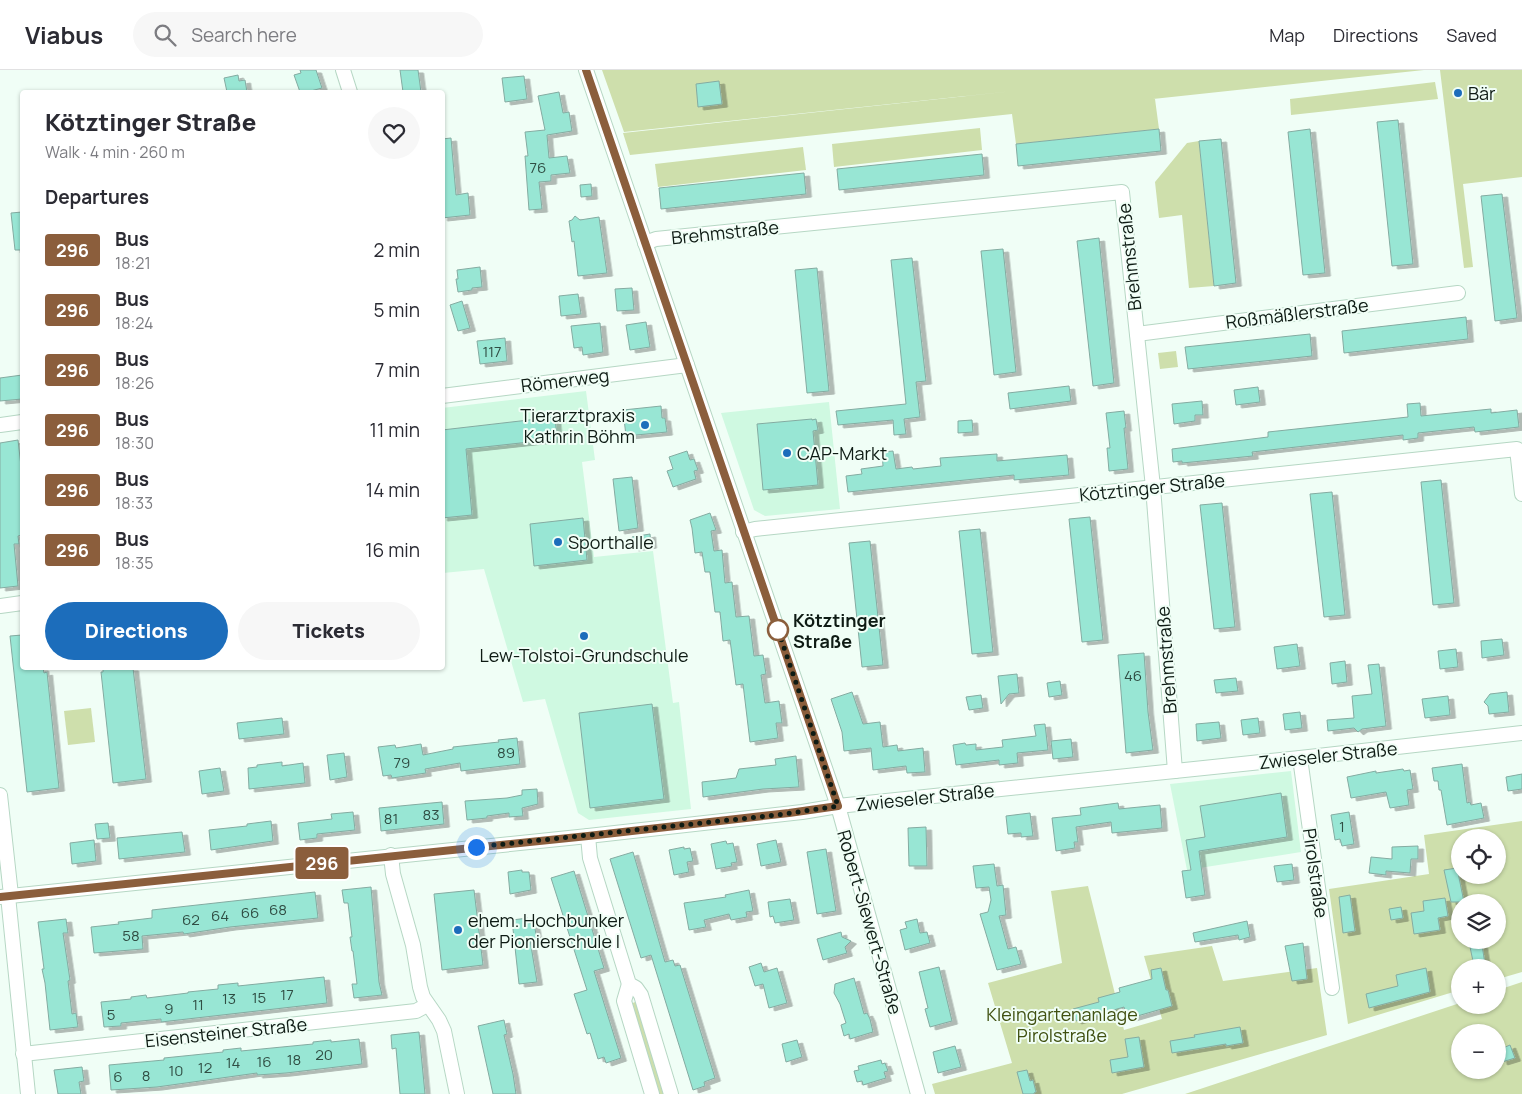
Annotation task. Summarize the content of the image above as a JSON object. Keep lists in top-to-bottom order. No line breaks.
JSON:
{"streets":{"street":["Brehmstraße","Roßmäßlerstraße","Römerweg","Kötztinger Straße","Zwieseler Straße","Pirolstraße","Robert-Siewert-Straße","Eisensteiner Straße"]},"crossings":[["Brehmstraße","Roßmäßlerstraße"],["Brehmstraße","Kötztinger Straße"],["Brehmstraße","Zwieseler Straße"],["Brehmstraße","Robert-Siewert-Straße"],["Römerweg","Robert-Siewert-Straße"],["Kötztinger Straße","Robert-Siewert-Straße"],["Zwieseler Straße","Pirolstraße"],["Zwieseler Straße","Robert-Siewert-Straße"]],"parks":["Kleingartenanlage Pirolstraße"],"places":["Bär","Tierarztpraxis Kathrin Böhm","CAP-Markt","Sporthalle","Kötztinger Straße","Lew-Tolstoi-Grundschule","ehem. Hochbunker der Pionierschule I"],"lines":["bus line 296"],"house_numbers":["76","117","46","89","79","83","81","1","68","66","64","62","58","17","15","13","11","9","5","20","18","16","14","12","10","8","6"],"page":{"header":"Viabus","search":"Search here","nav":["Map","Directions","Saved"],"on_map":"296","heading":[["Kötztinger Straße","Walk · 4 min · 260 m"],"Departures"],"list":[{"mark":"296","name":"Bus","note":"18:21","value":"2 min"},{"mark":"296","name":"Bus","note":"18:24","value":"5 min"},{"mark":"296","name":"Bus","note":"18:26","value":"7 min"},{"mark":"296","name":"Bus","note":"18:30","value":"11 min"},{"mark":"296","name":"Bus","note":"18:33","value":"14 min"},{"mark":"296","name":"Bus","note":"18:35","value":"16 min"}],"buttons":["Directions","Tickets"],"map_buttons":["+","−"]}}
